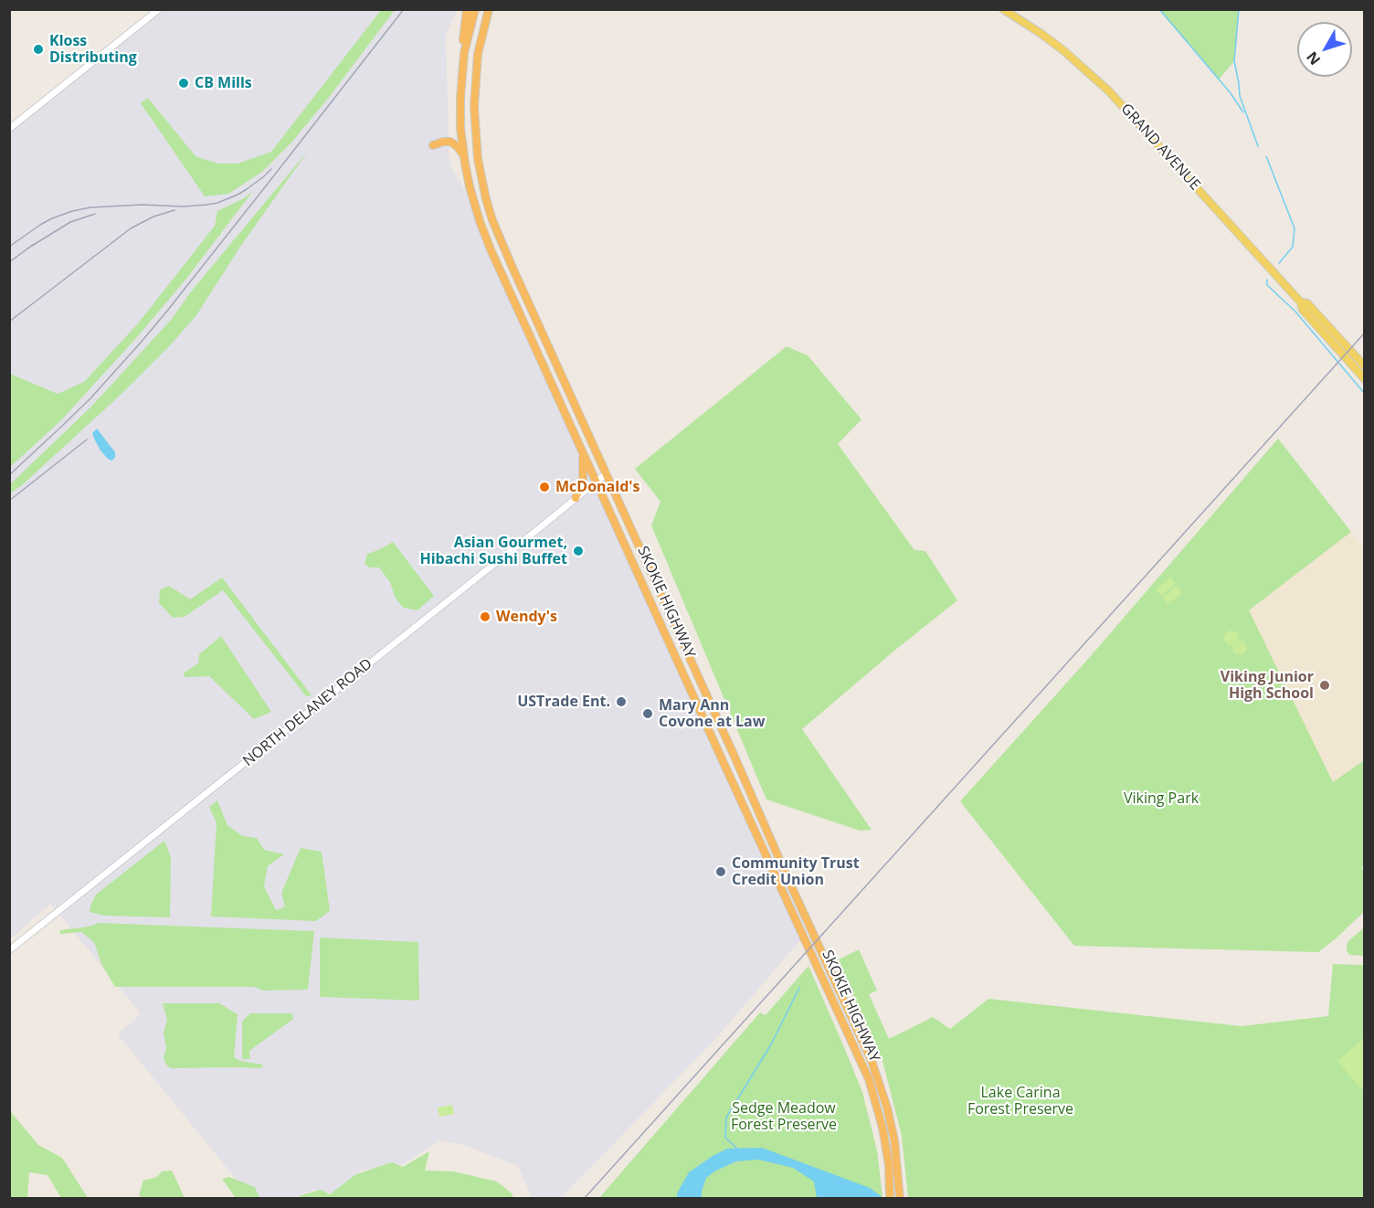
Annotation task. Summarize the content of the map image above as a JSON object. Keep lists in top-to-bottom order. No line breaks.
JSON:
{"streets":{"highway":["SKOKIE HIGHWAY"],"main road":["GRAND AVENUE"],"street":["NORTH DELANEY ROAD"]},"crossings":[["SKOKIE HIGHWAY","NORTH DELANEY ROAD"]],"parks":["Viking Park","Lake Carina Forest Preserve","Sedge Meadow Forest Preserve"],"places":["Kloss Distributing","CB Mills","McDonald's","Asian Gourmet, Hibachi Sushi Buffet","Wendy's","Viking Junior High School","USTrade Ent.","Mary Ann Covone at Law","Community Trust Credit Union"],"north":"bottom left"}
